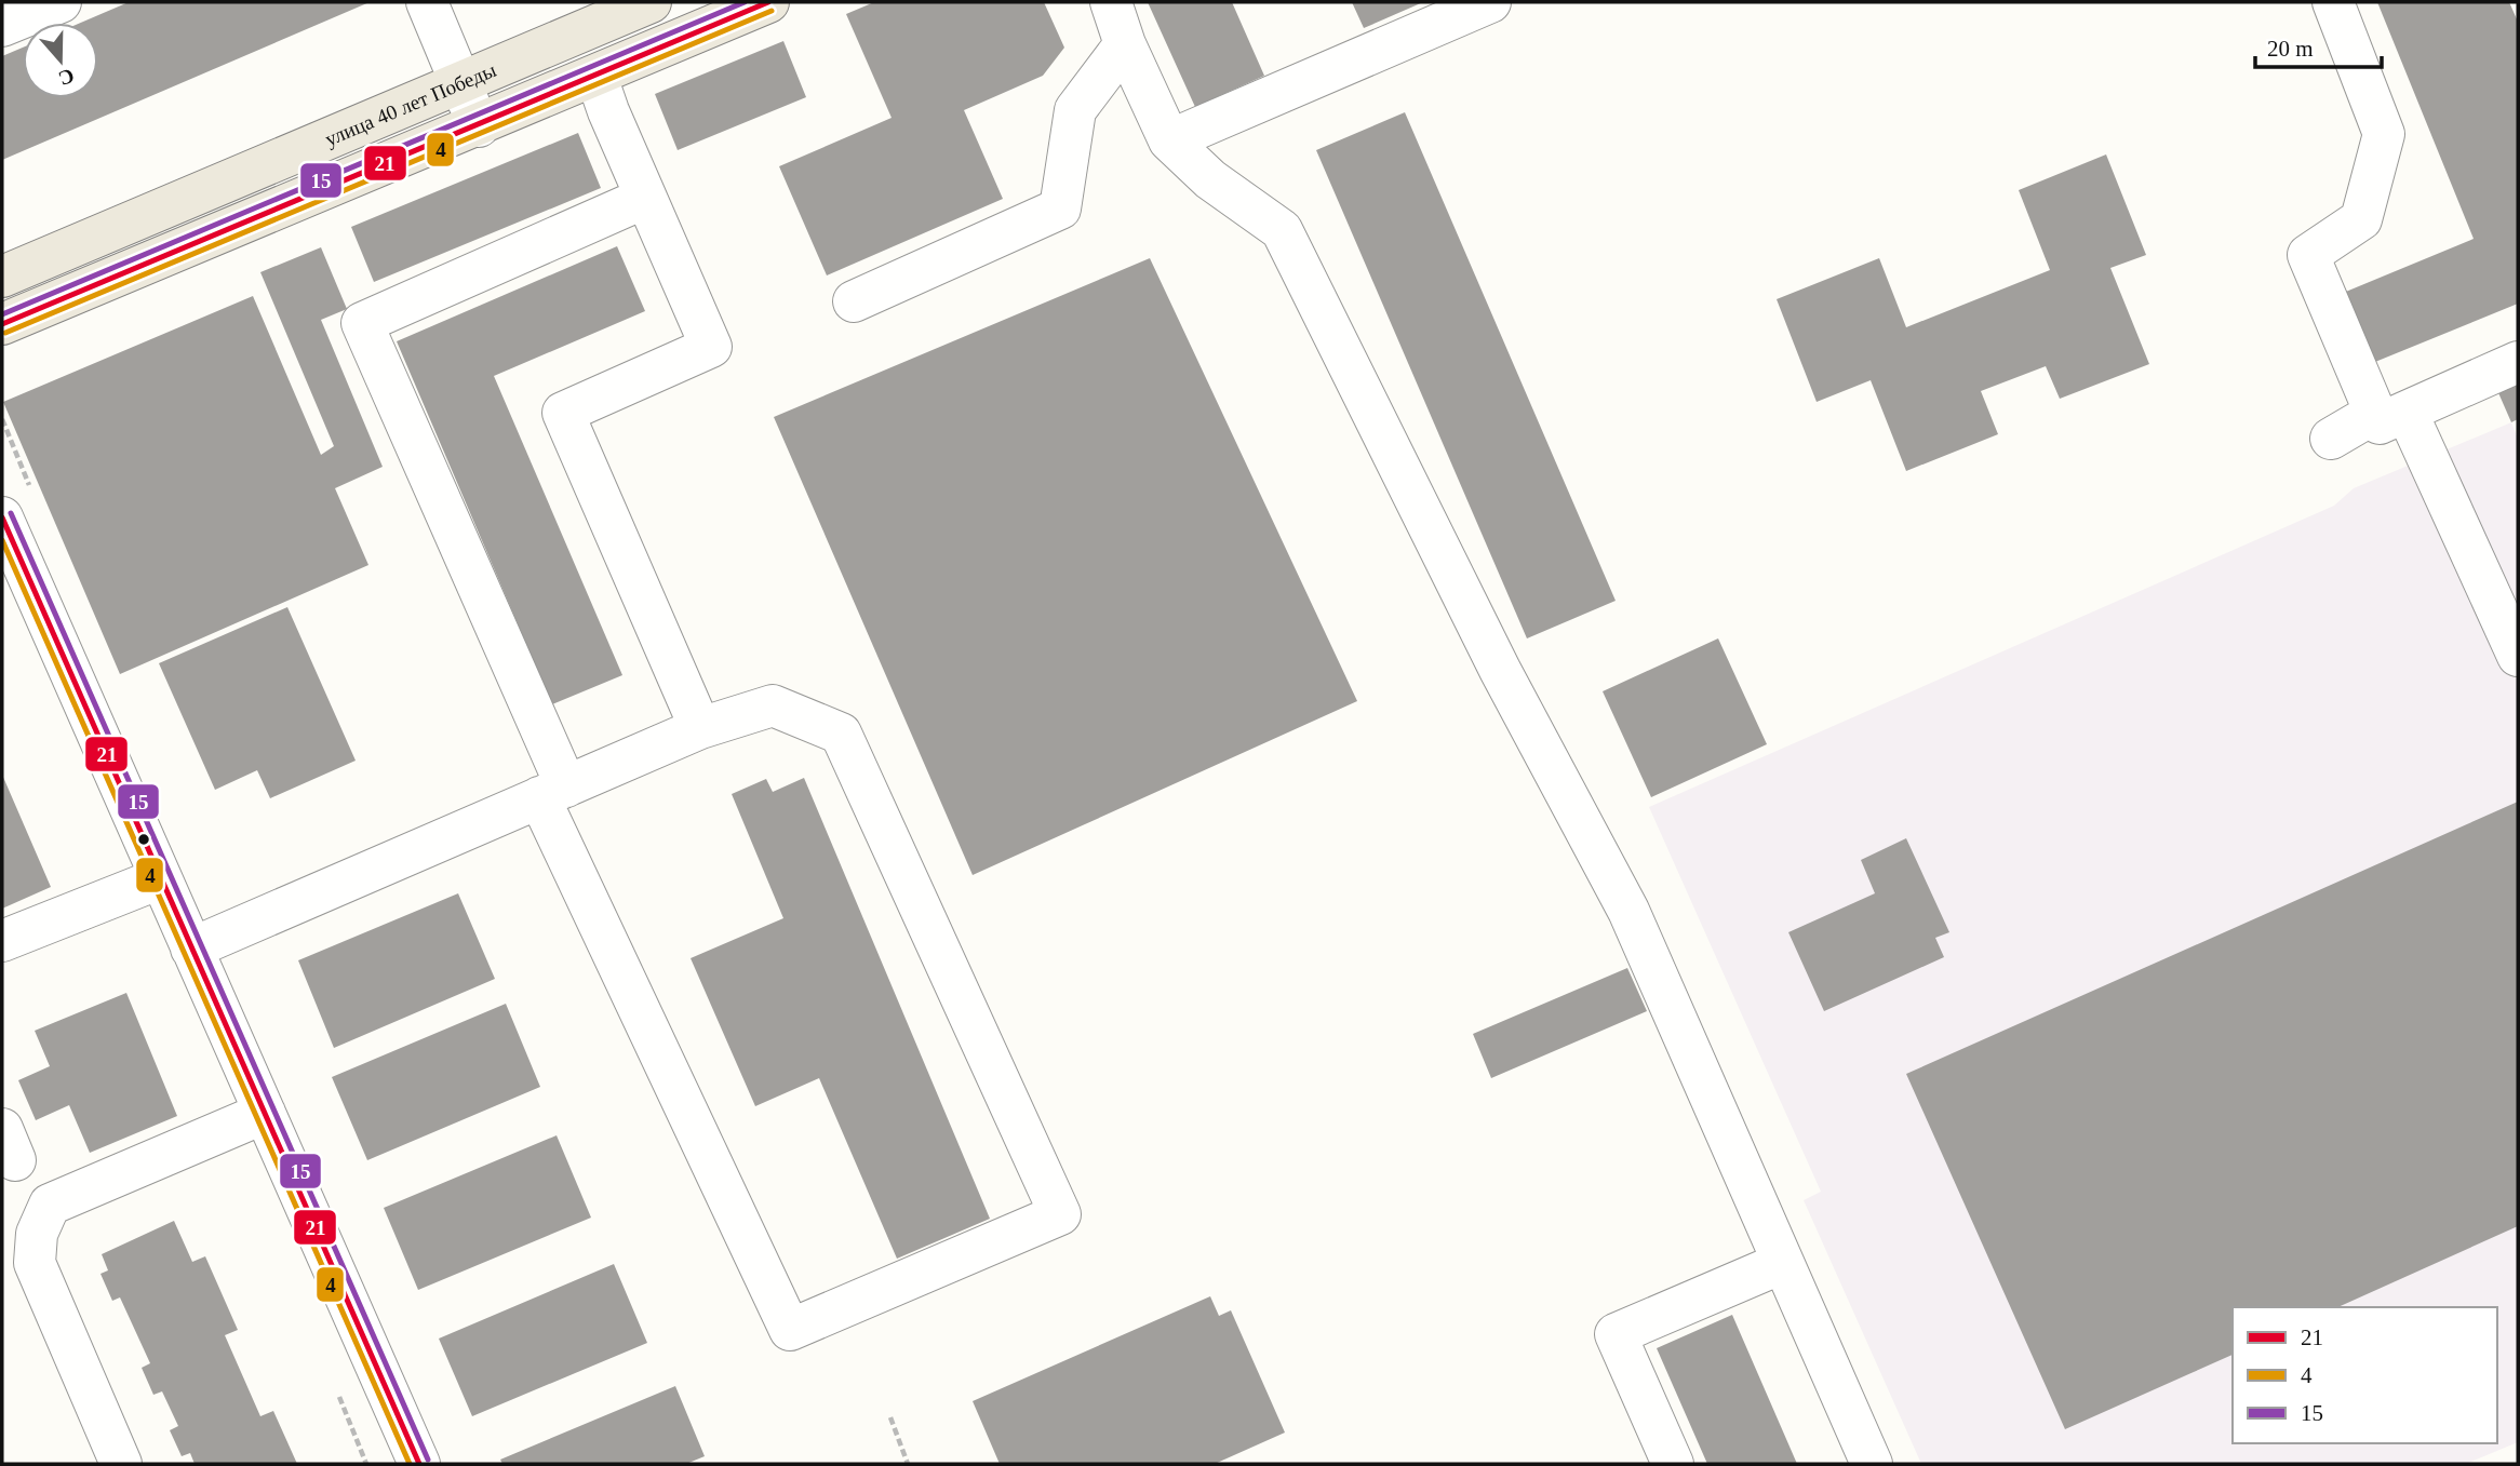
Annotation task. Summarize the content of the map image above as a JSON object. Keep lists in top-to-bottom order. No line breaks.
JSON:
{"streets":{"main road":["улица 40 лет Победы"]},"lines":["transit line 21","transit line 15","transit line 4"],"legend":["21","4","15"],"scale_bar":"20 m","north":"bottom"}
